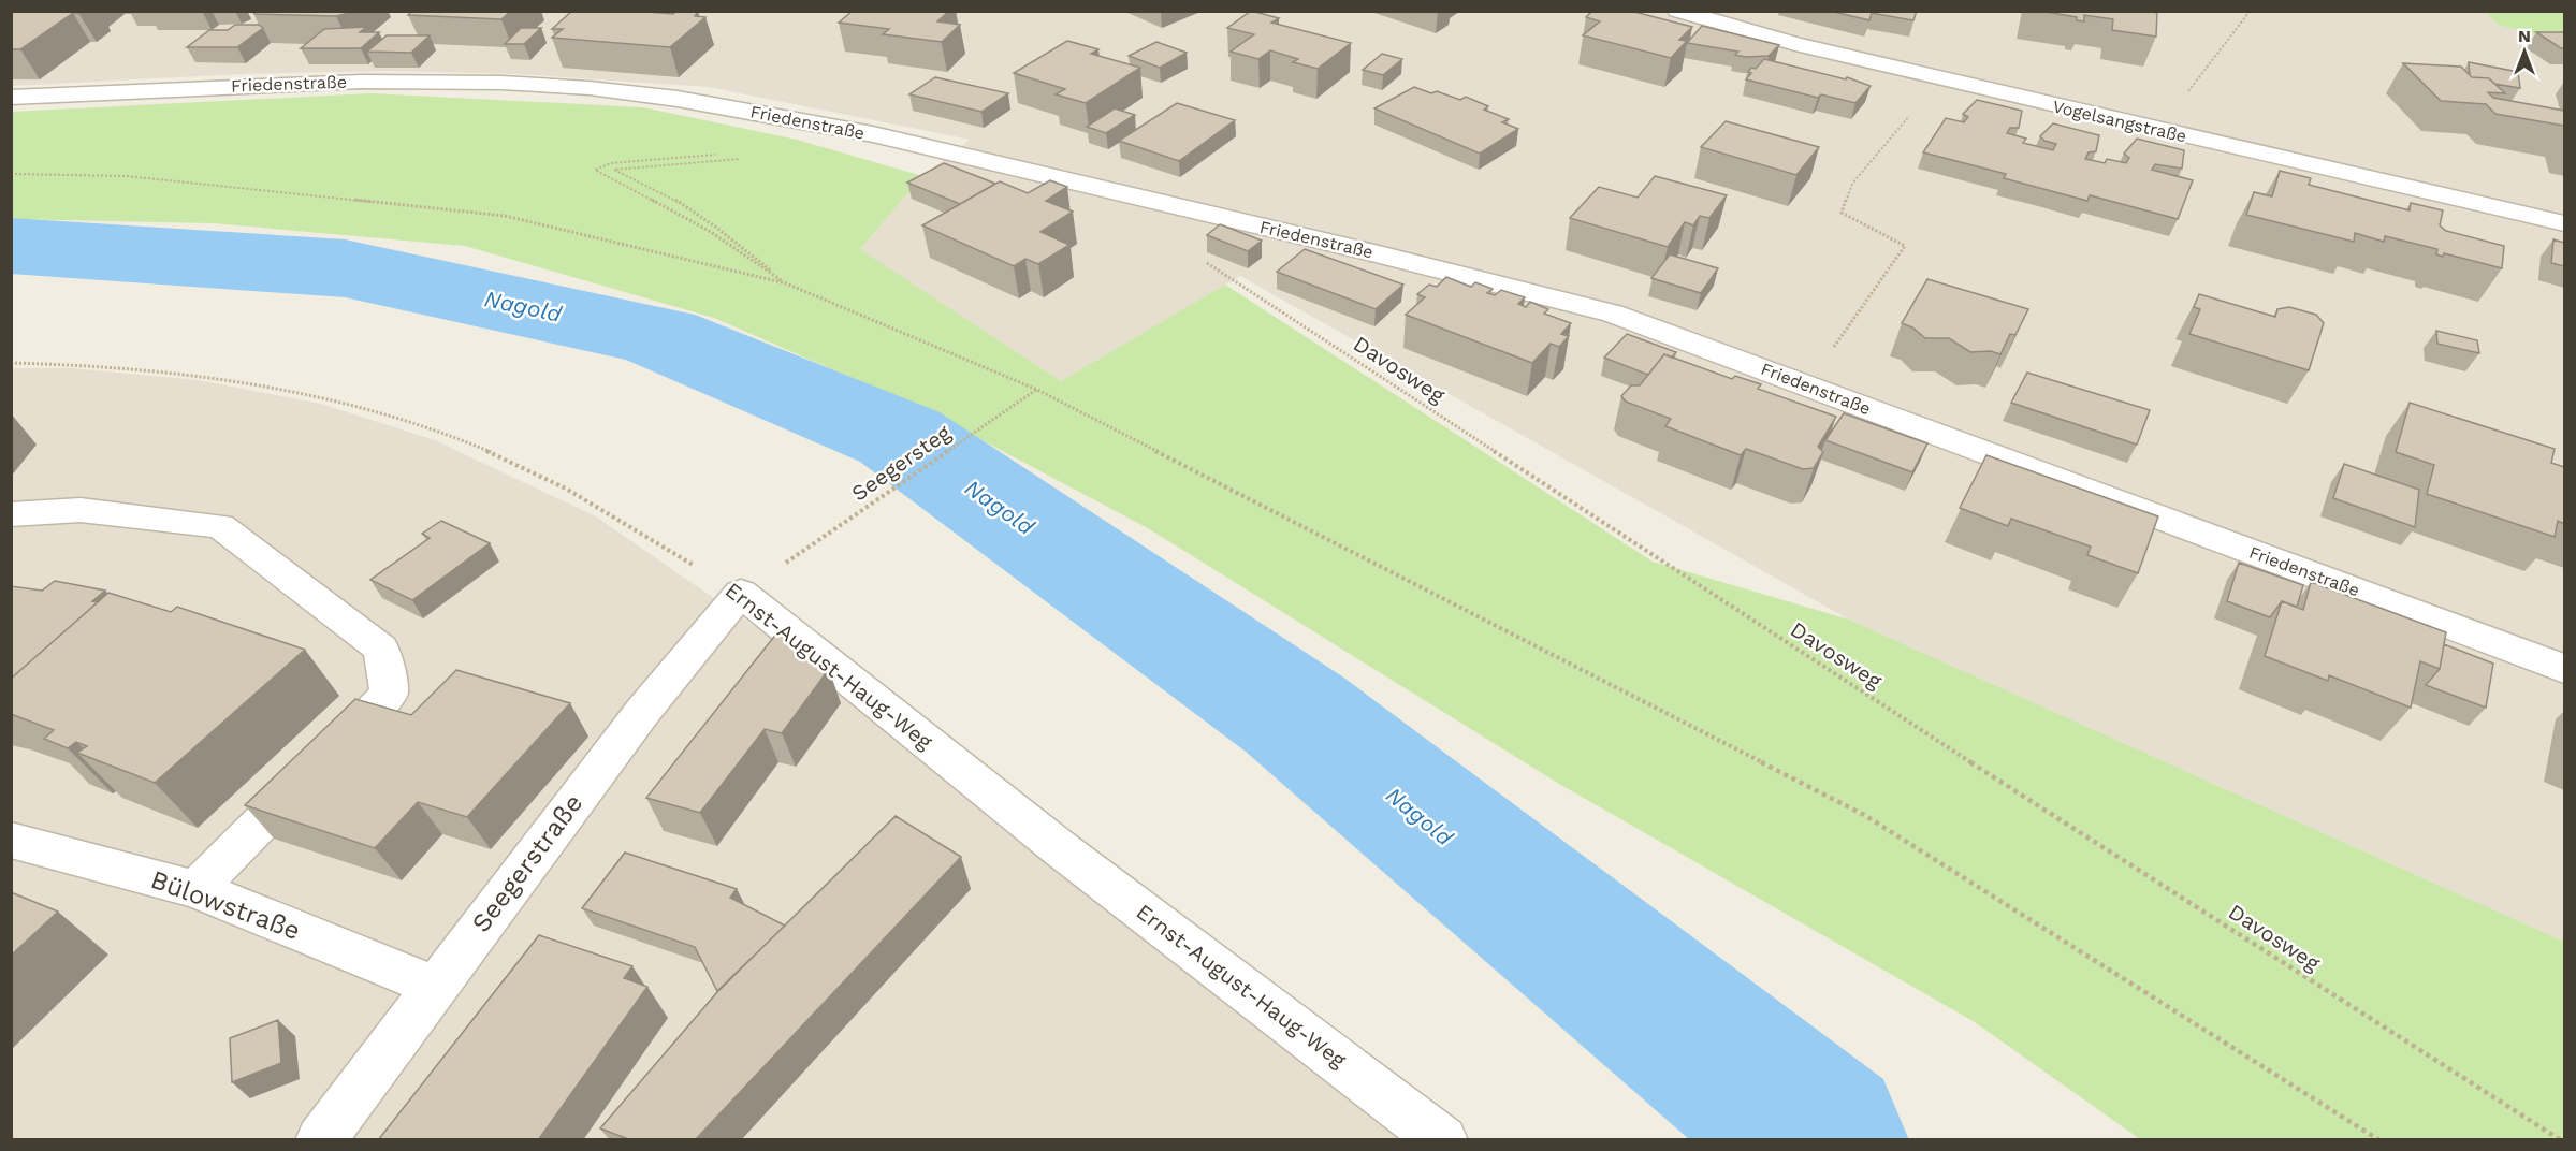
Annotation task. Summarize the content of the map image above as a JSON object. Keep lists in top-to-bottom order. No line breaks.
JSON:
{"streets":{"street":["Friedenstraße","Vogelsangstraße","Ernst-August-Haug-Weg","Seegerstraße","Bülowstraße"],"path":["Davosweg","Seegersteg"]},"crossings":[["Ernst-August-Haug-Weg","Seegerstraße"],["Seegerstraße","Bülowstraße"]],"water":["Nagold"],"north":"top"}
